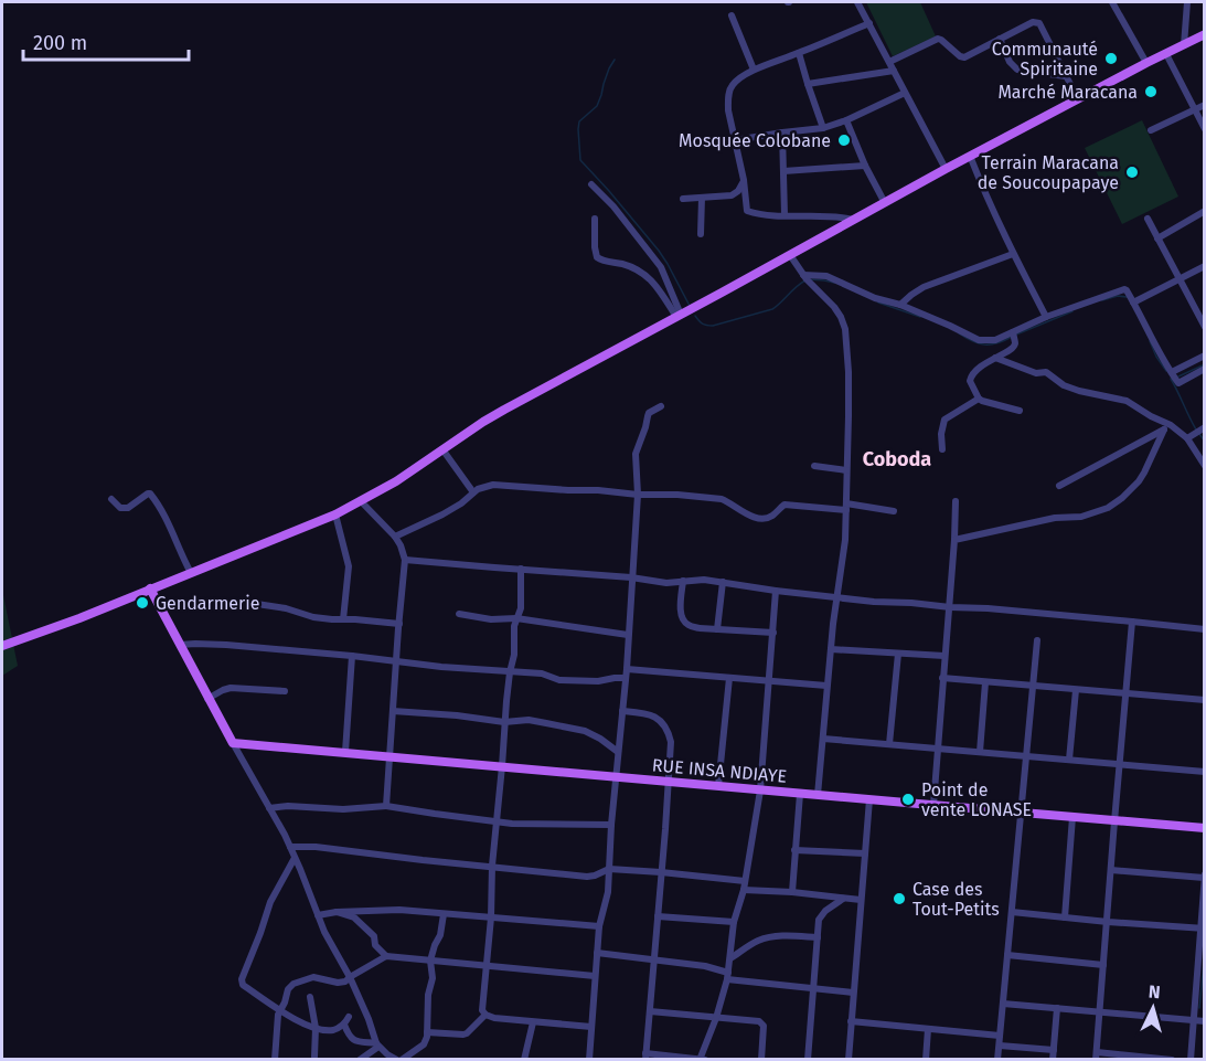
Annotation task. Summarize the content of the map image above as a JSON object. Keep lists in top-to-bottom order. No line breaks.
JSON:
{"streets":{"main road":["RUE INSA NDIAYE"]},"districts":["Coboda"],"places":["Communauté Spiritaine","Marché Maracana","Mosquée Colobane","Terrain Maracana de Soucoupapaye","Gendarmerie","Point de vente LONASE","Case des Tout-Petits"],"scale_bar":"200 m","north":"top"}
